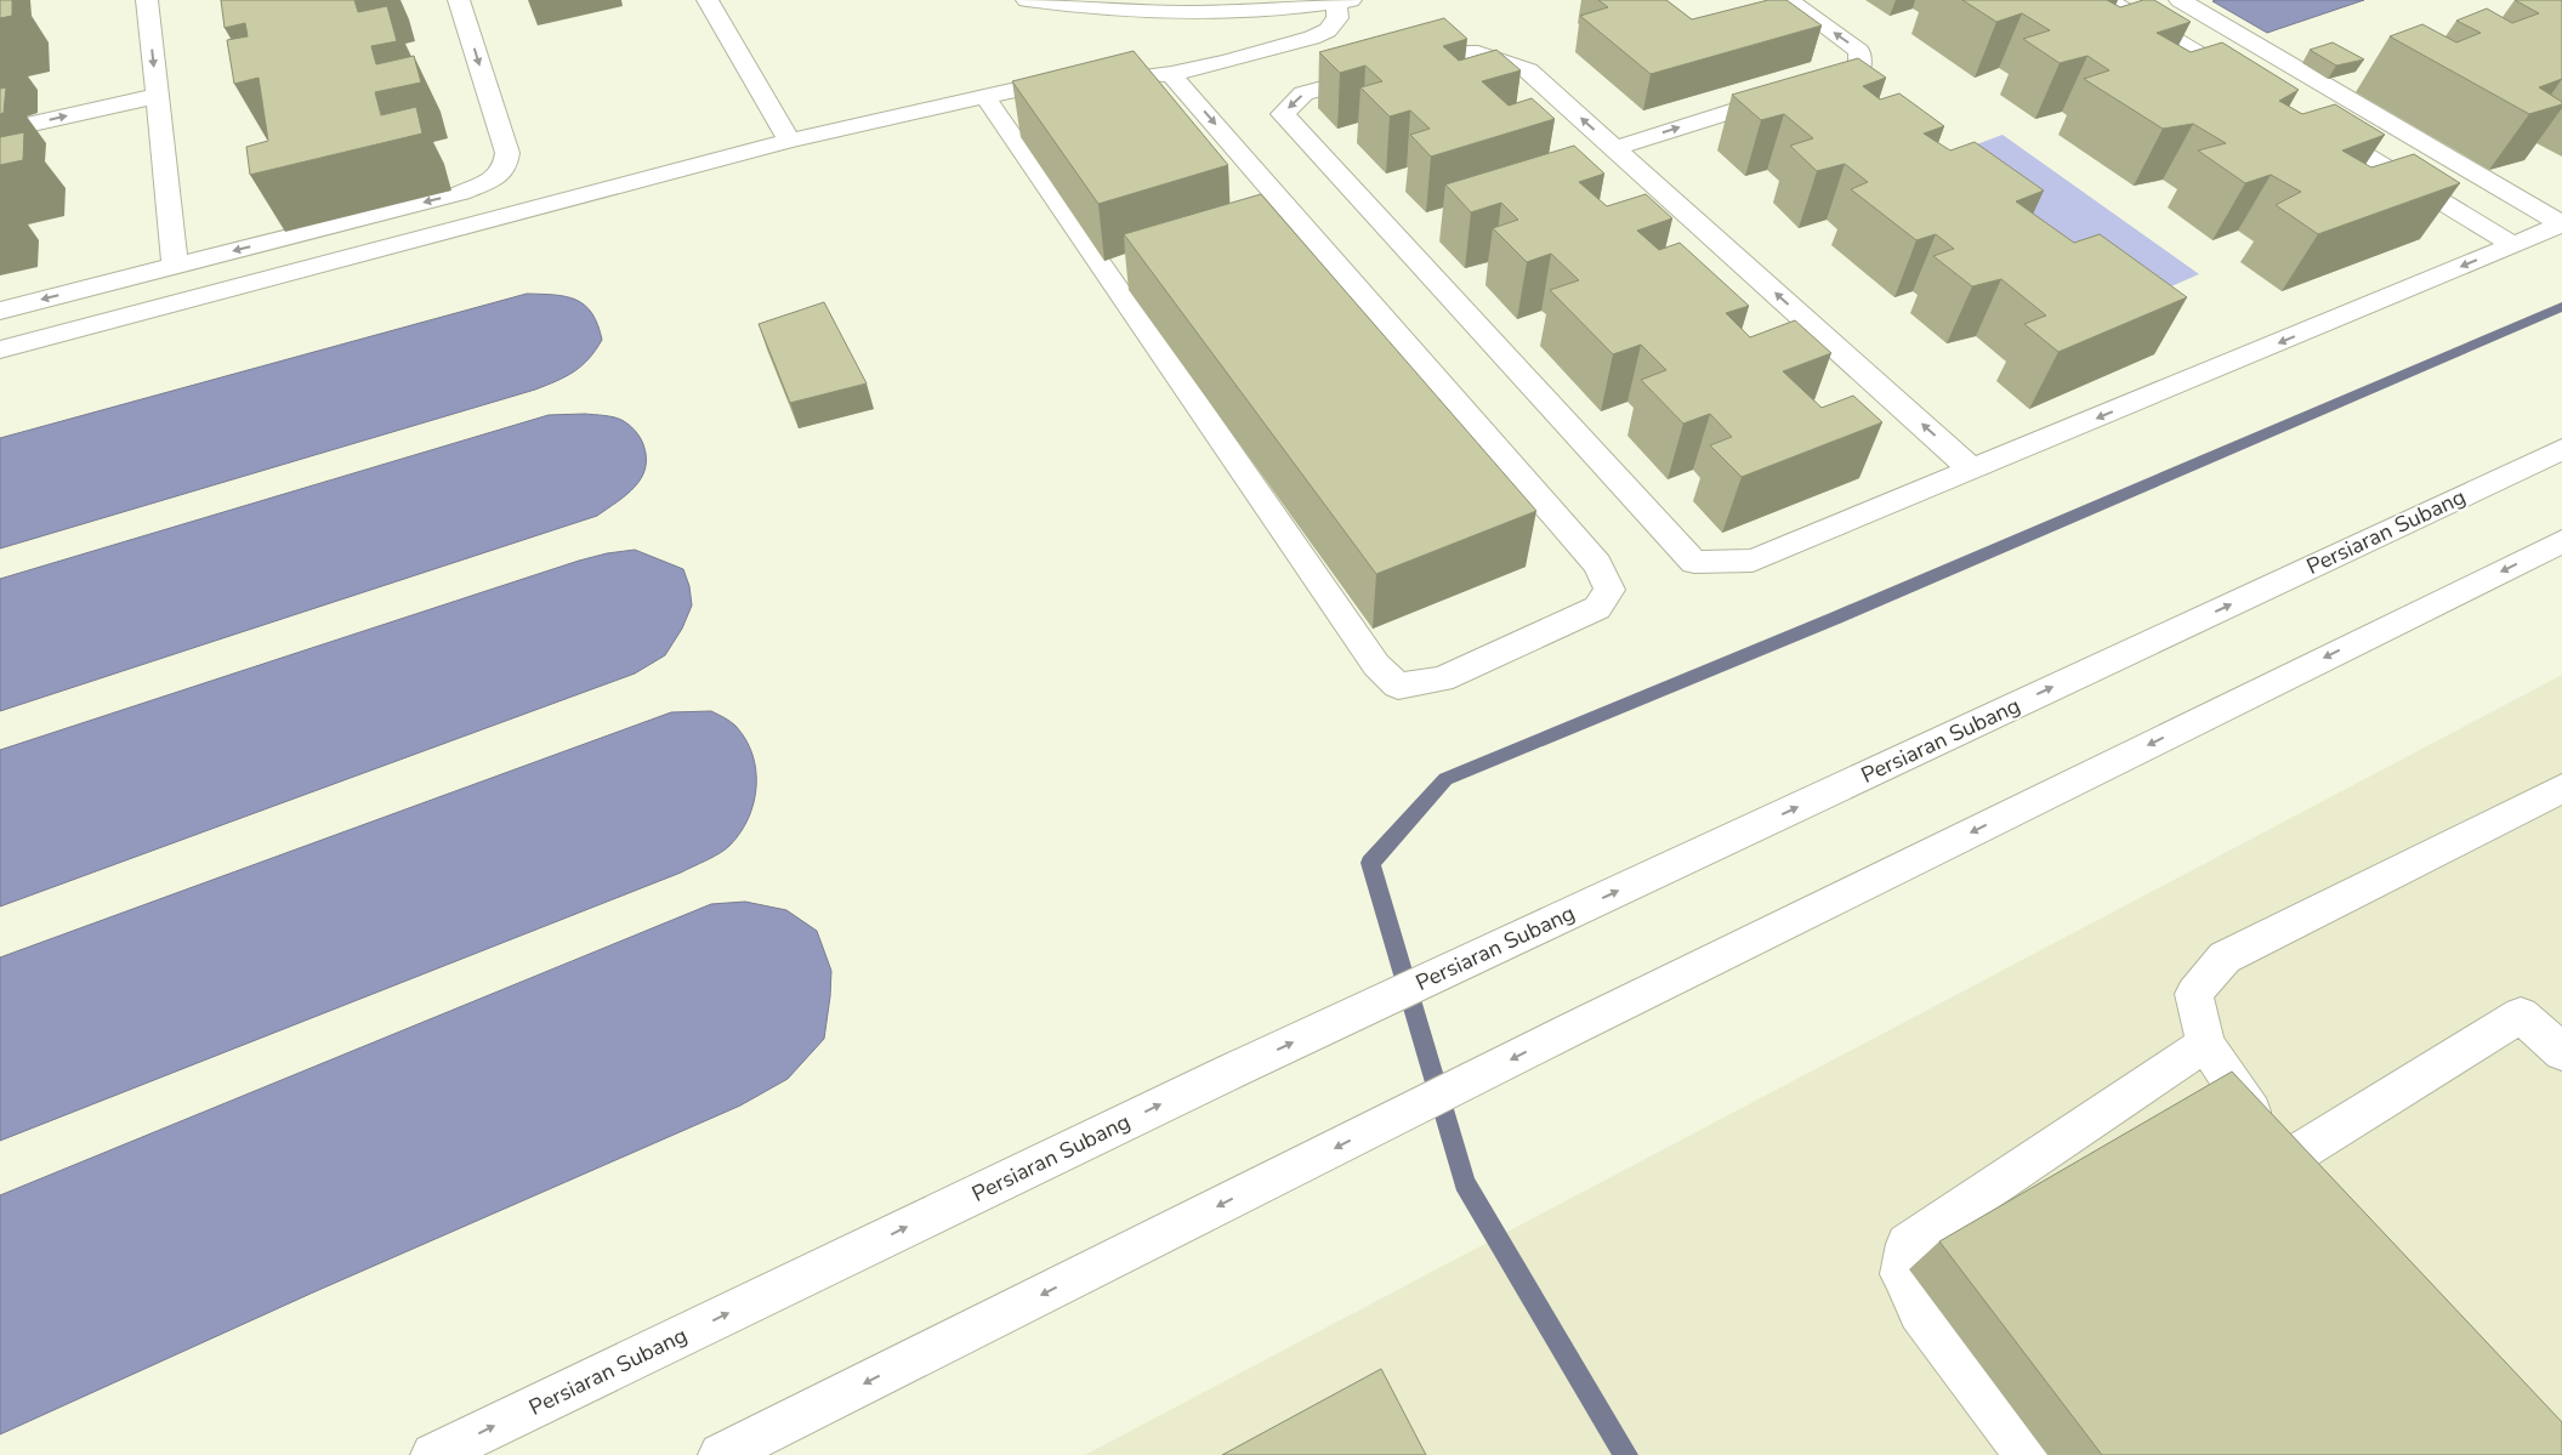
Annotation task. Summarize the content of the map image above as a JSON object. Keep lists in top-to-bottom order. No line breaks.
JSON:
{"streets":{"street":["Persiaran Subang"]}}
